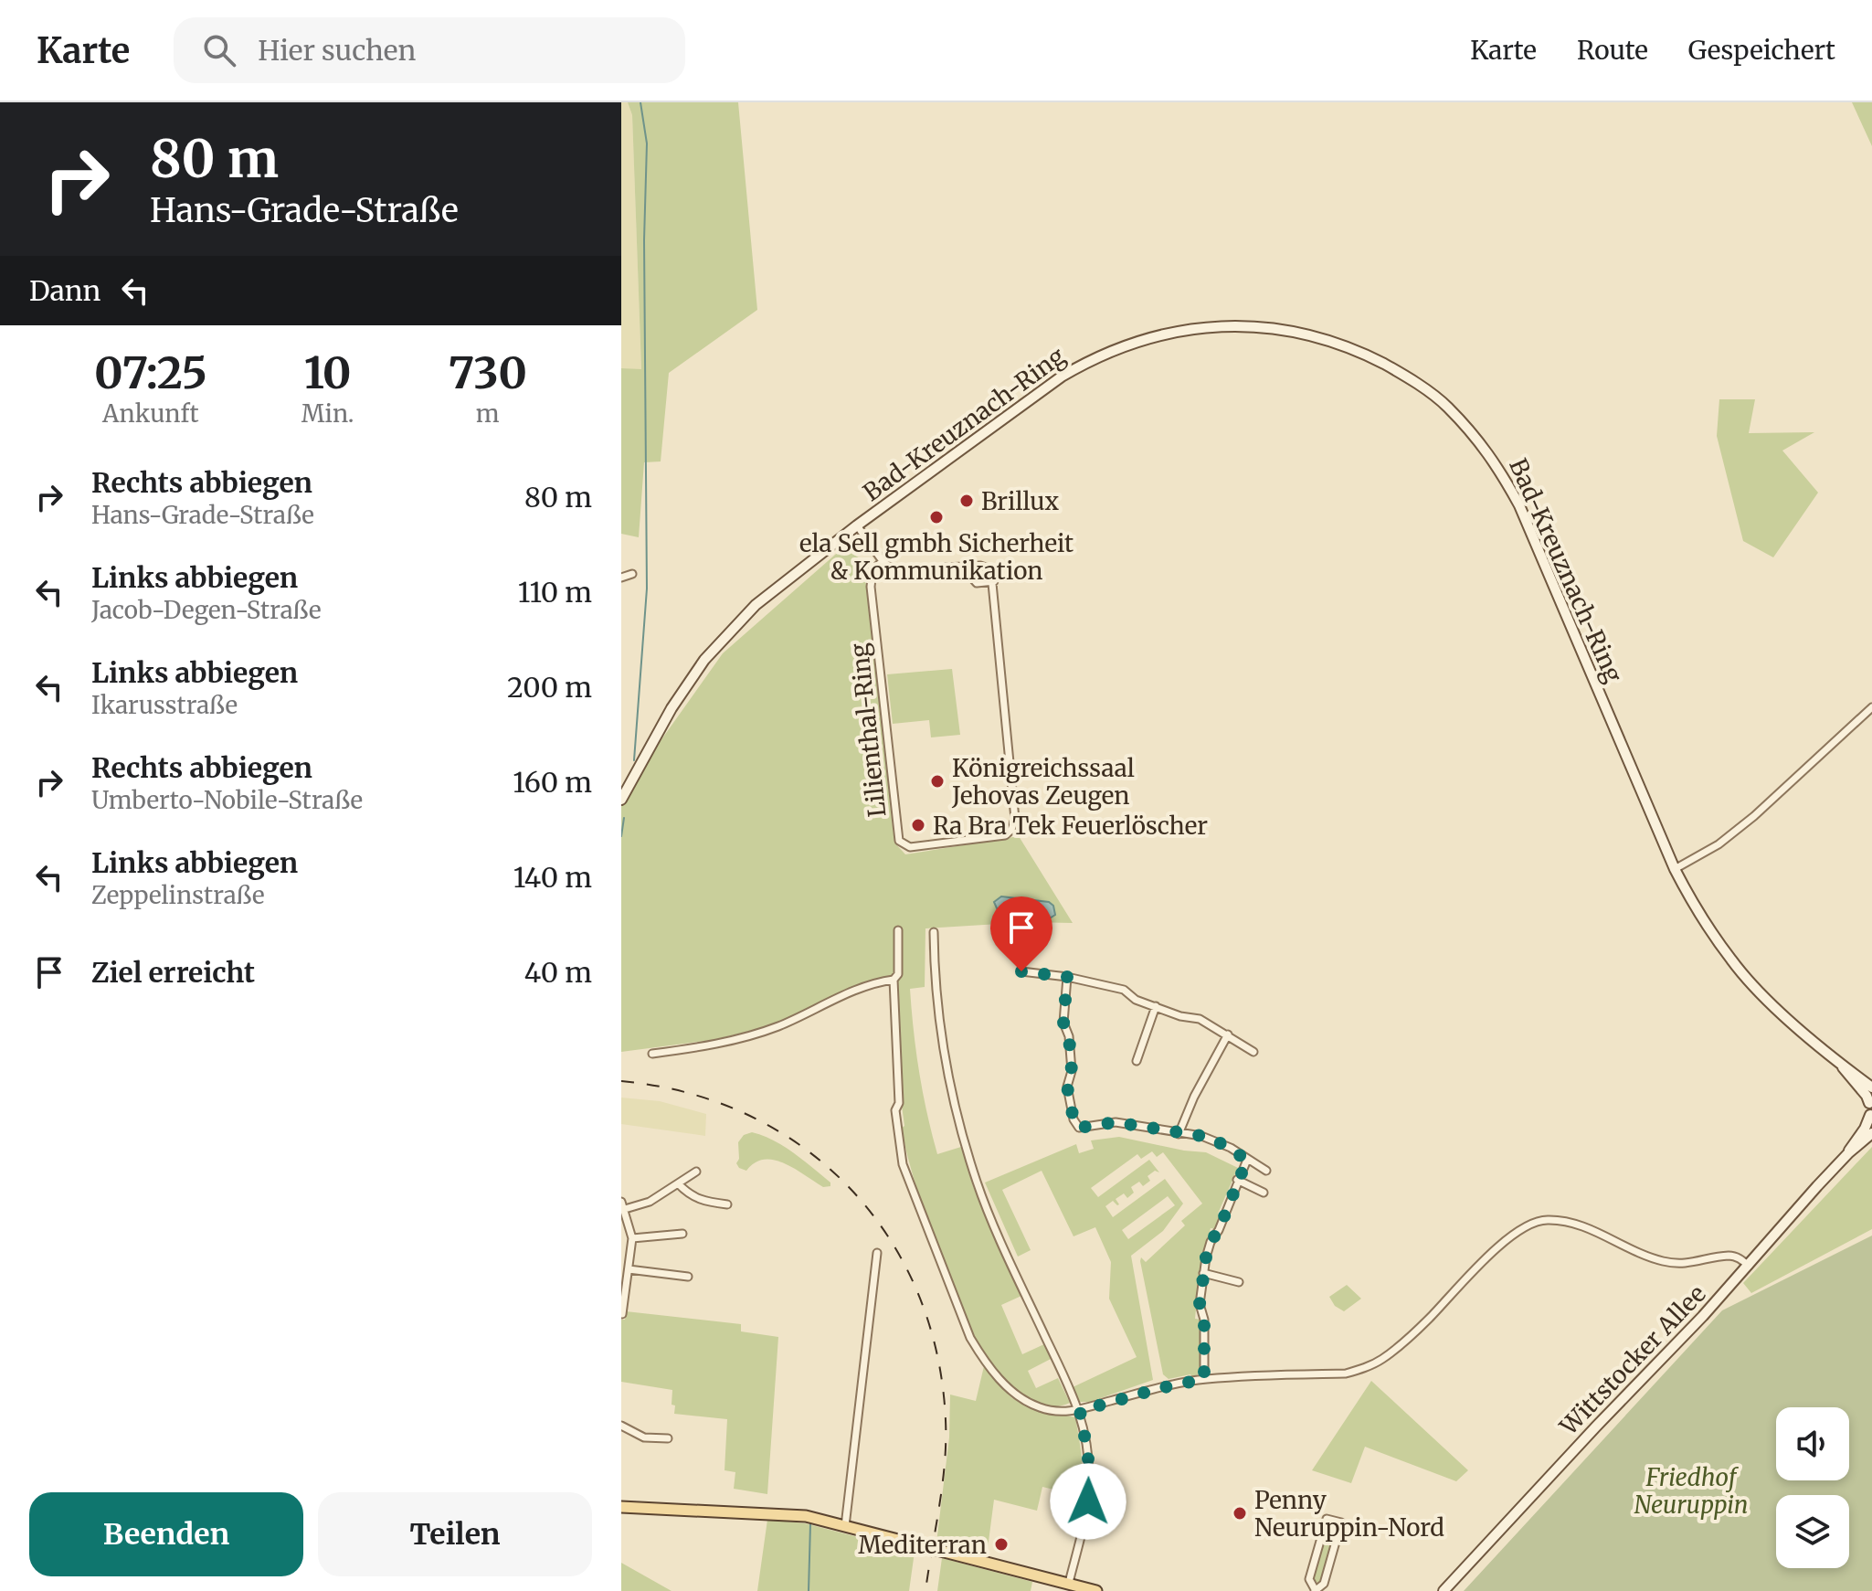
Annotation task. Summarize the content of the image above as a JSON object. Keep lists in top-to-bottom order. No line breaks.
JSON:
{"streets":{"main road":["Bad-Kreuznach-Ring","Wittstocker Allee"],"street":["Lilienthal-Ring"]},"crossings":[["Bad-Kreuznach-Ring","Wittstocker Allee"]],"parks":["Friedhof Neuruppin"],"places":["Brillux","ela Sell gmbh Sicherheit & Kommunikation","Königreichssaal Jehovas Zeugen","Ra Bra Tek Feuerlöscher","Penny Neuruppin-Nord","Mediterran"],"page":{"header":"Karte","search":"Hier suchen","nav":["Karte","Route","Gespeichert"],"turn":["80 m","Hans-Grade-Straße"],"then":"Dann","eta":["07:25","Ankunft","10","Min.","730","m"],"list":[{"name":"Rechts abbiegen","note":"Hans-Grade-Straße","value":"80 m"},{"name":"Links abbiegen","note":"Jacob-Degen-Straße","value":"110 m"},{"name":"Links abbiegen","note":"Ikarusstraße","value":"200 m"},{"name":"Rechts abbiegen","note":"Umberto-Nobile-Straße","value":"160 m"},{"name":"Links abbiegen","note":"Zeppelinstraße","value":"140 m"},{"name":"Ziel erreicht","value":"40 m"}],"buttons":["Beenden","Teilen"]}}
